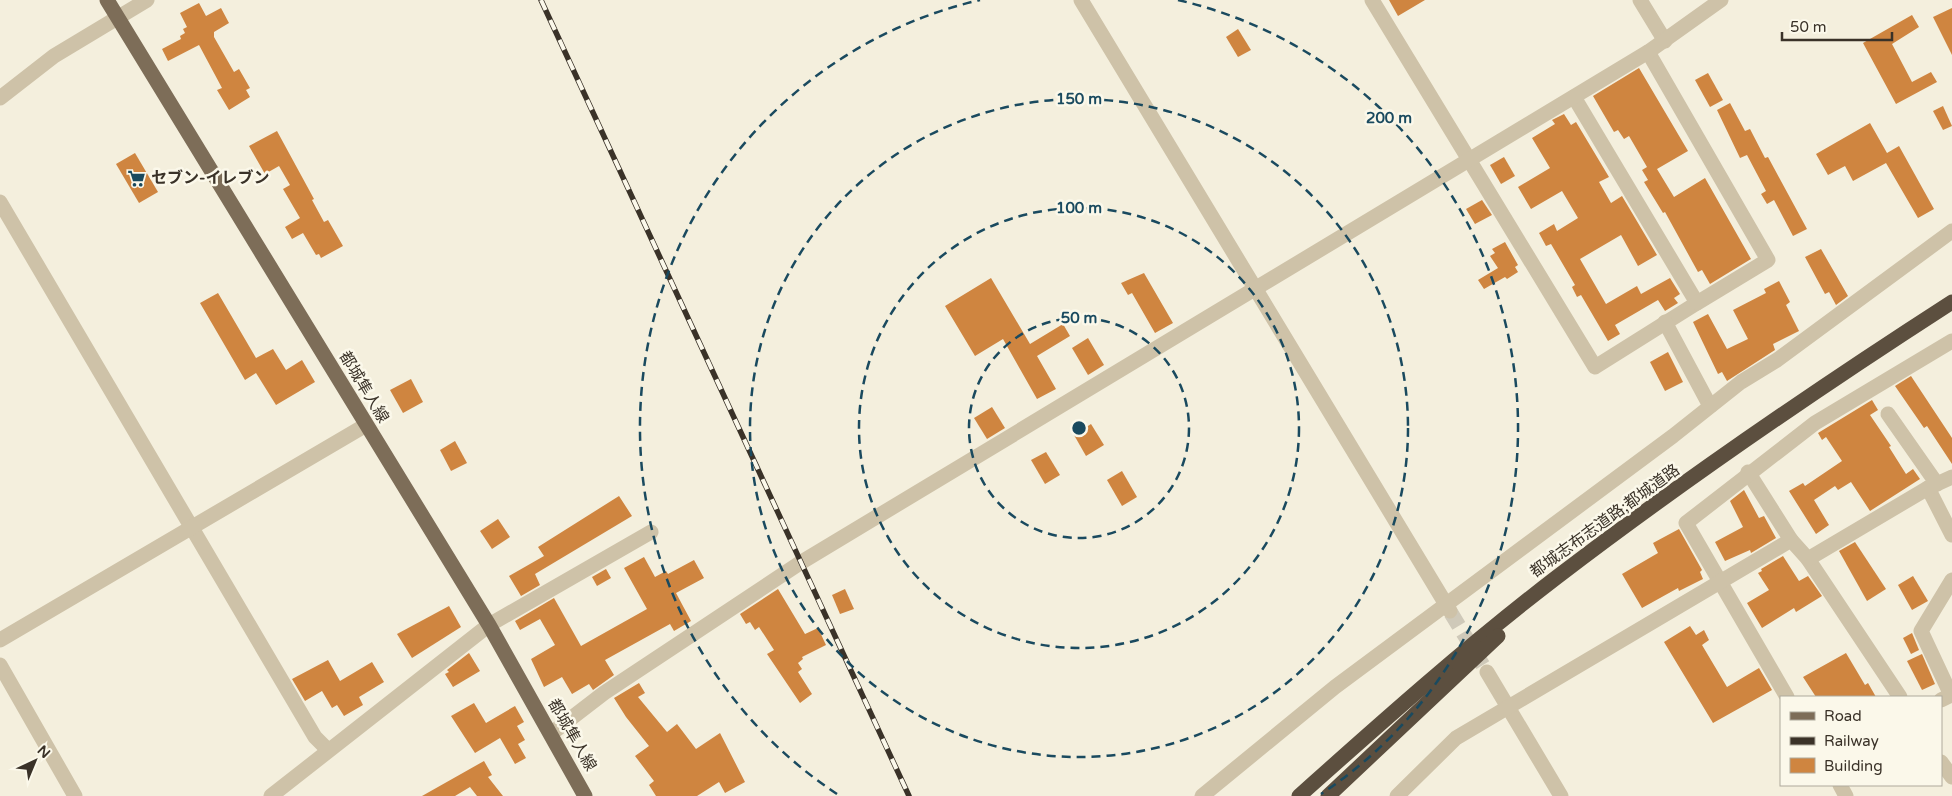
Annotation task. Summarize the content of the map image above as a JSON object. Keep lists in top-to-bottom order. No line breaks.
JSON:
{"streets":{"highway":["都城志布志道路;都城道路"],"main road":["都城隼人線"]},"places":{"supermarket":["セブン-イレブン"]},"legend":["Road","Railway","Building"],"scale_bar":"50 m","north":"top right","rings":["150 m","200 m","100 m","50 m"]}
